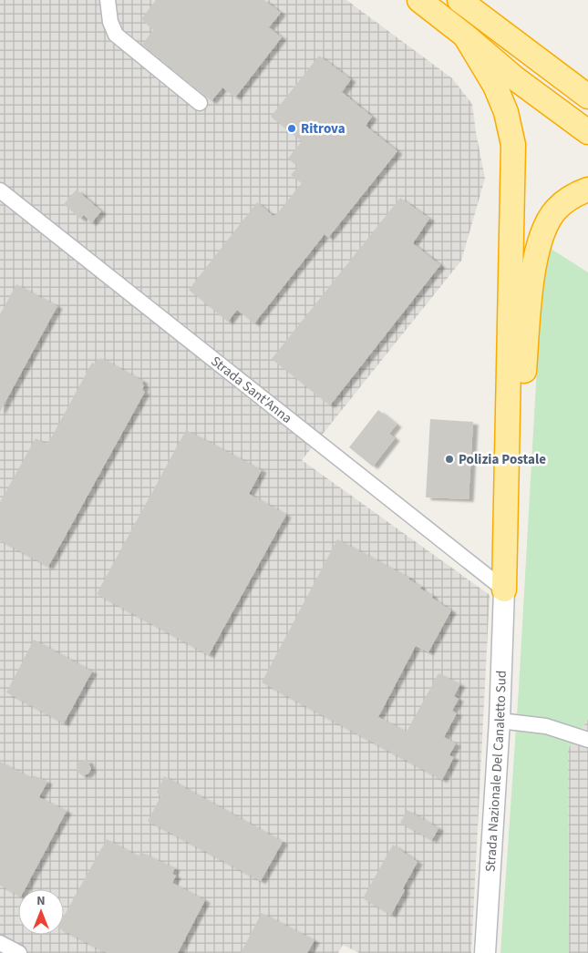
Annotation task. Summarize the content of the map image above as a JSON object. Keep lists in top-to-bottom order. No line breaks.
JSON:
{"streets":{"main road":["Strada Nazionale Del Canaletto Sud"],"street":["Strada Sant'Anna"]},"crossings":[["Strada Sant'Anna","Strada Nazionale Del Canaletto Sud"]],"places":["Ritrova","Polizia Postale"],"north":"top"}
